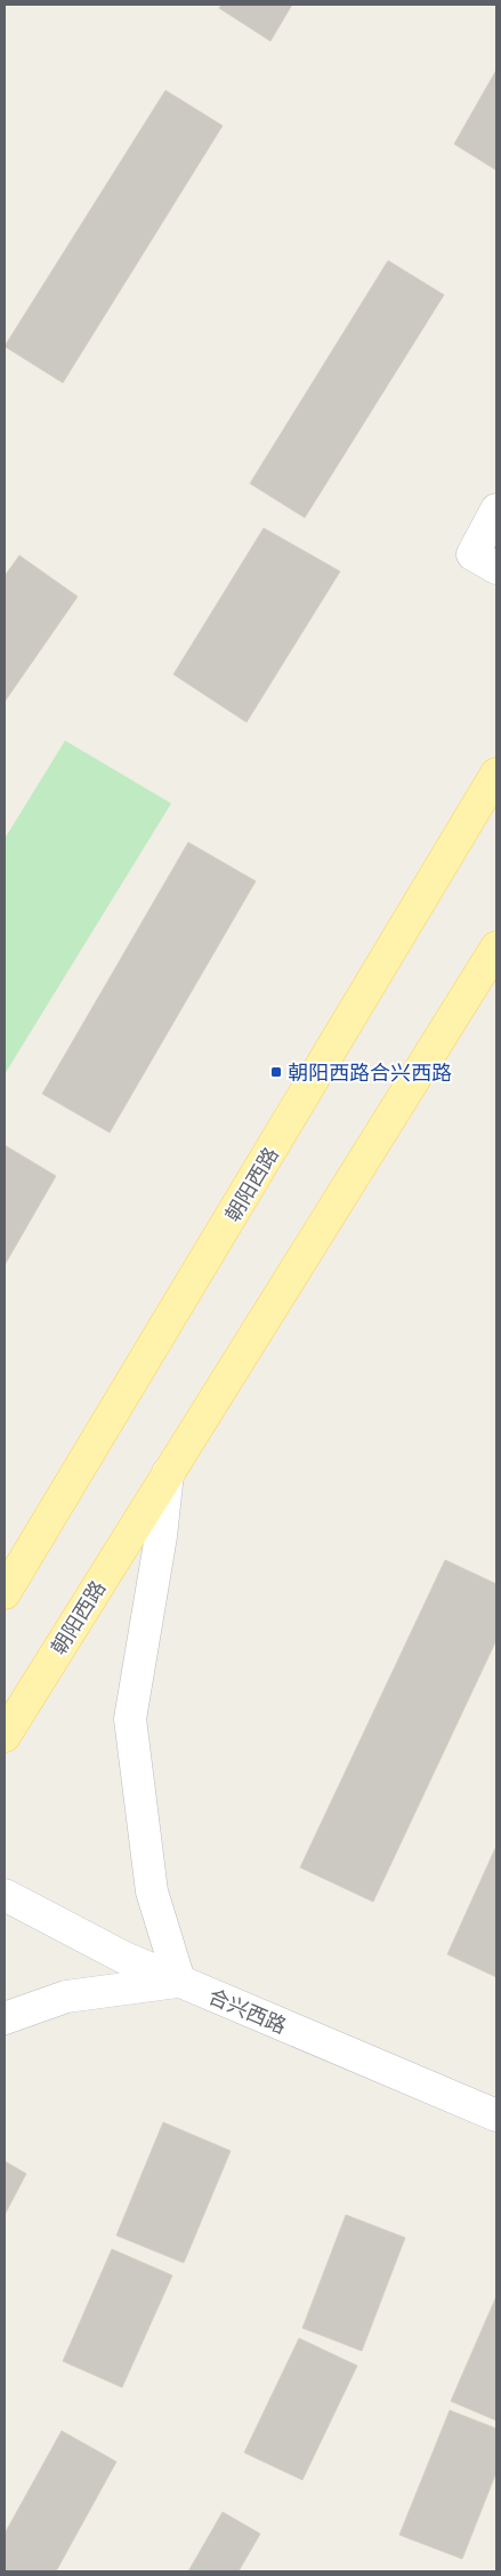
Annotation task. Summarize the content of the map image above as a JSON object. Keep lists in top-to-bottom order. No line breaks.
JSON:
{"streets":{"main road":["朝阳西路"],"street":["合兴西路"]},"places":{"transit":["朝阳西路合兴西路"]}}
